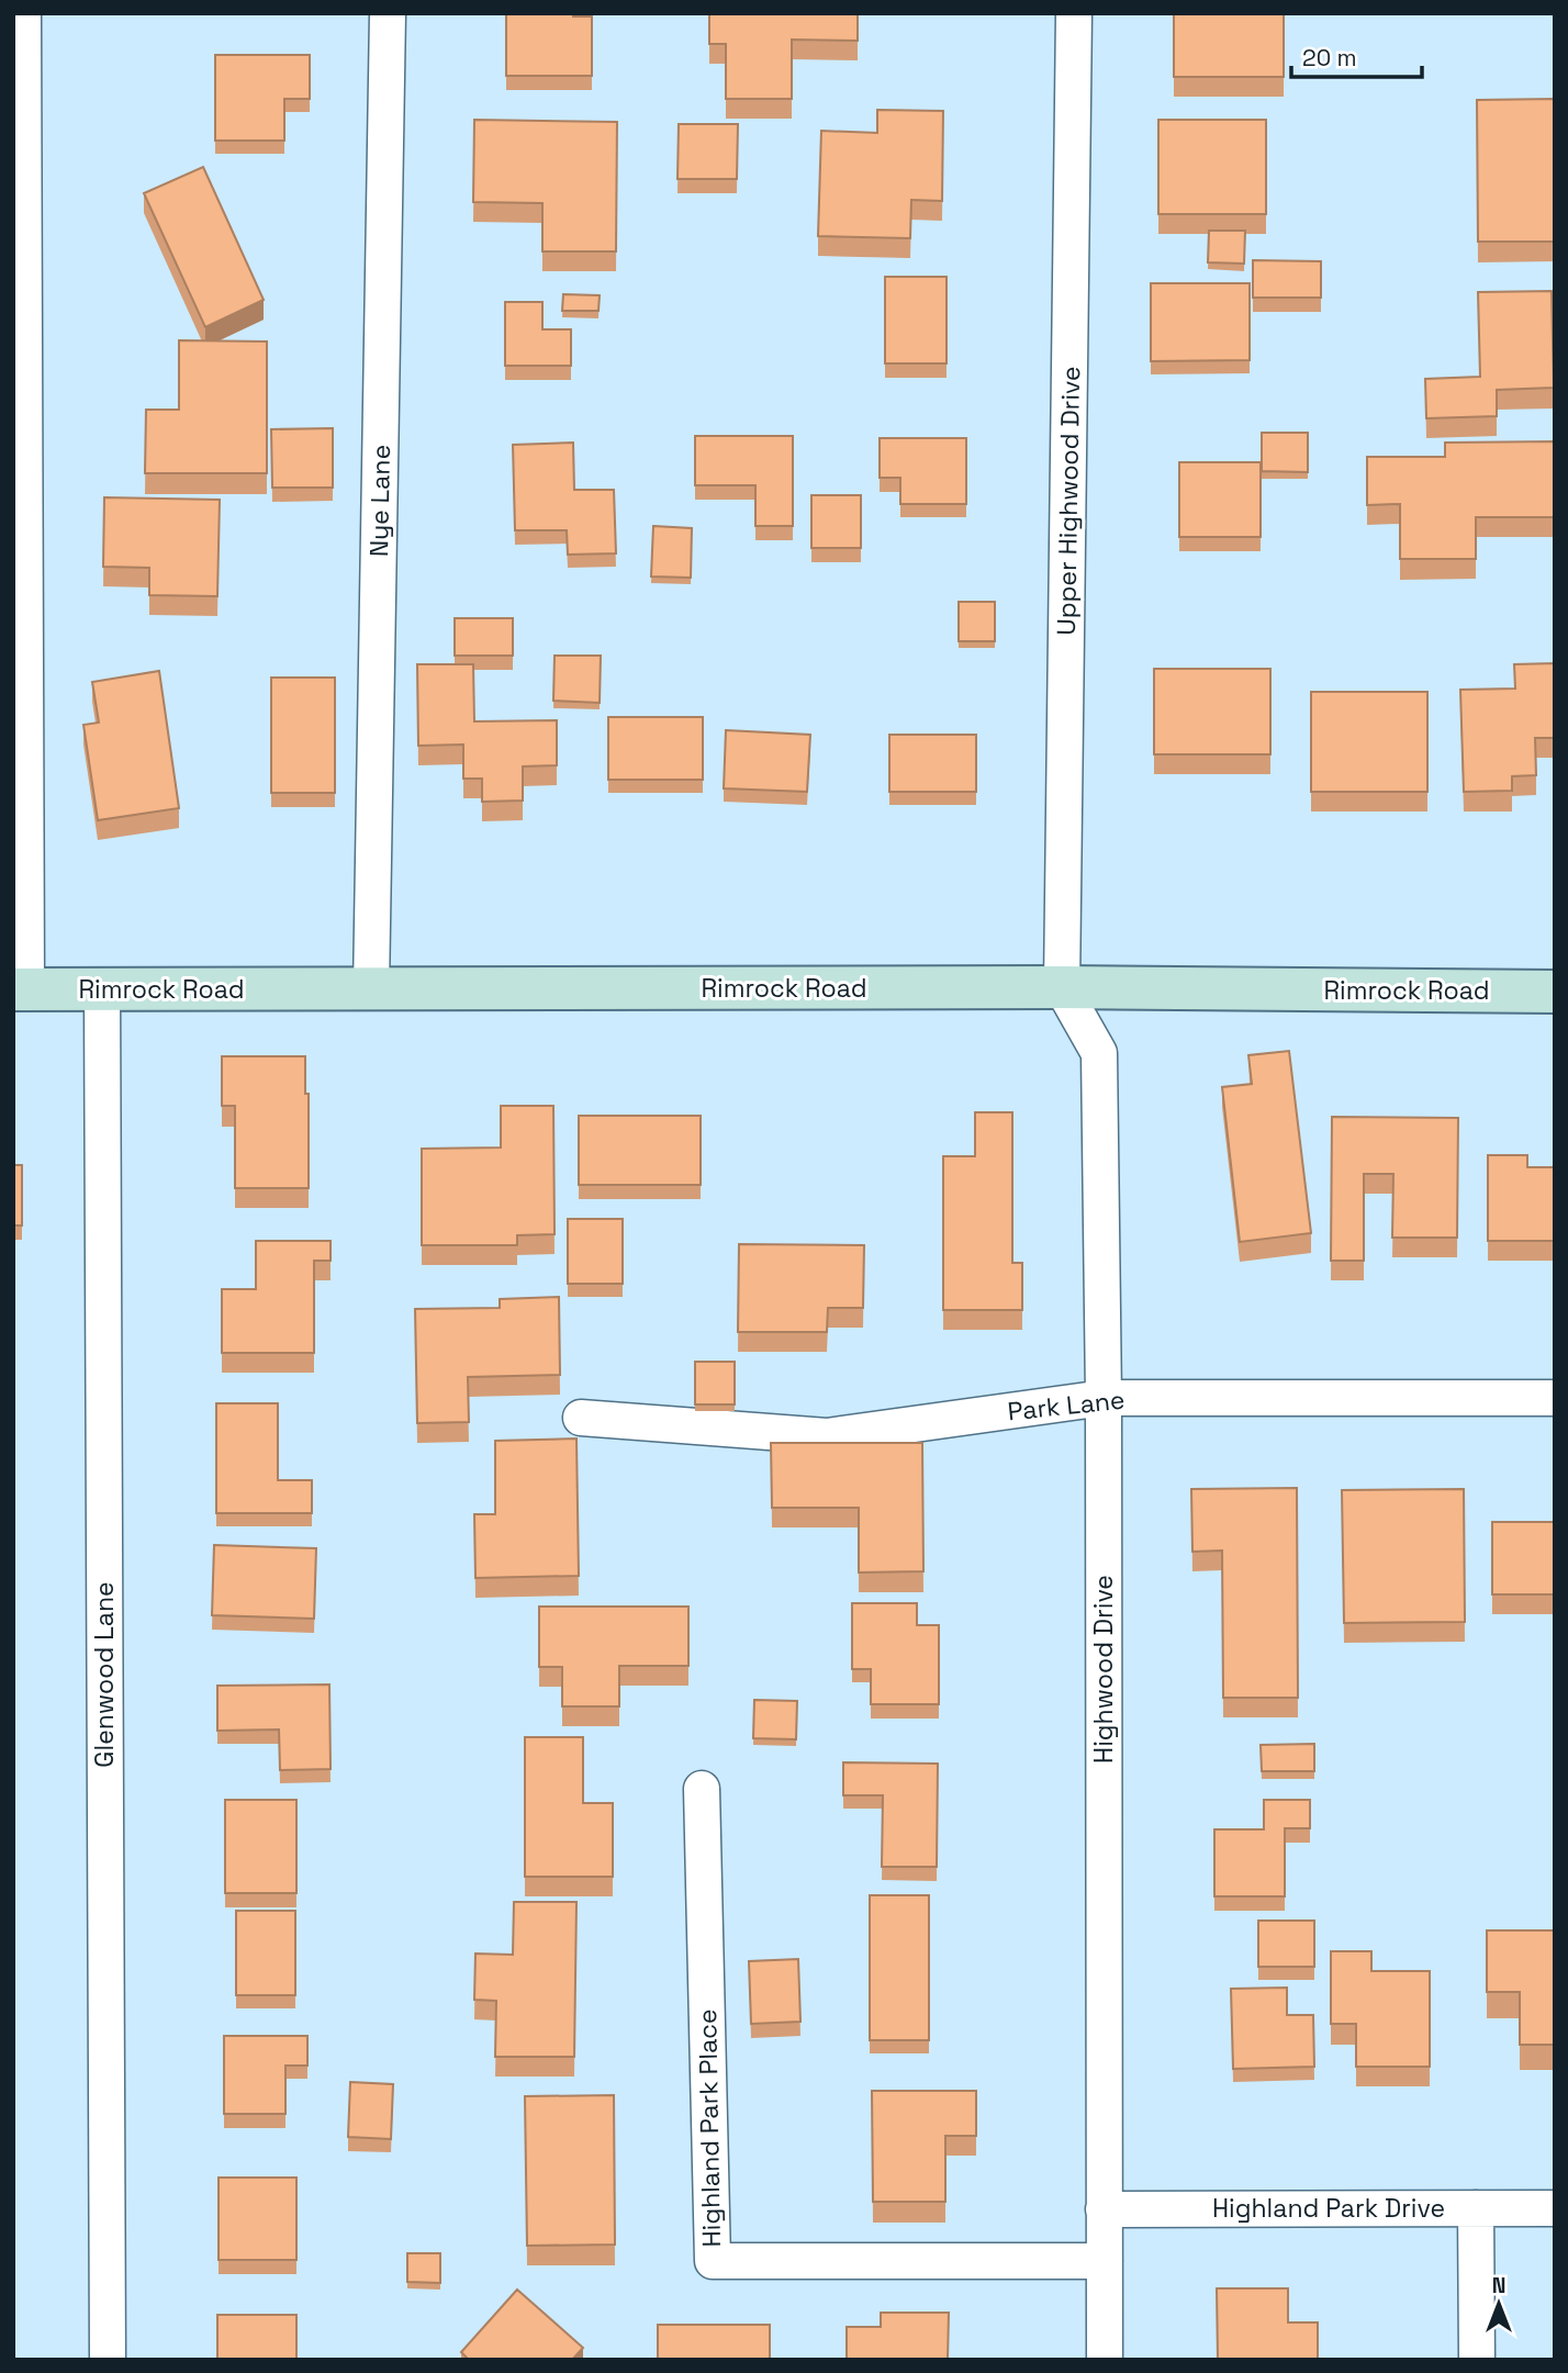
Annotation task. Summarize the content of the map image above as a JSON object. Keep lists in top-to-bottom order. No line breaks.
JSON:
{"streets":{"main road":["Rimrock Road"],"street":["Nye Lane","Upper Highwood Drive","Park Lane","Highwood Drive","Glenwood Lane","Highland Park Place","Highland Park Drive"]},"crossings":[["Nye Lane","Rimrock Road"],["Upper Highwood Drive","Rimrock Road"],["Upper Highwood Drive","Highwood Drive"],["Rimrock Road","Highwood Drive"],["Rimrock Road","Glenwood Lane"],["Park Lane","Highwood Drive"],["Highwood Drive","Highland Park Place"],["Highwood Drive","Highland Park Drive"]],"scale_bar":"20 m","north":"top"}
